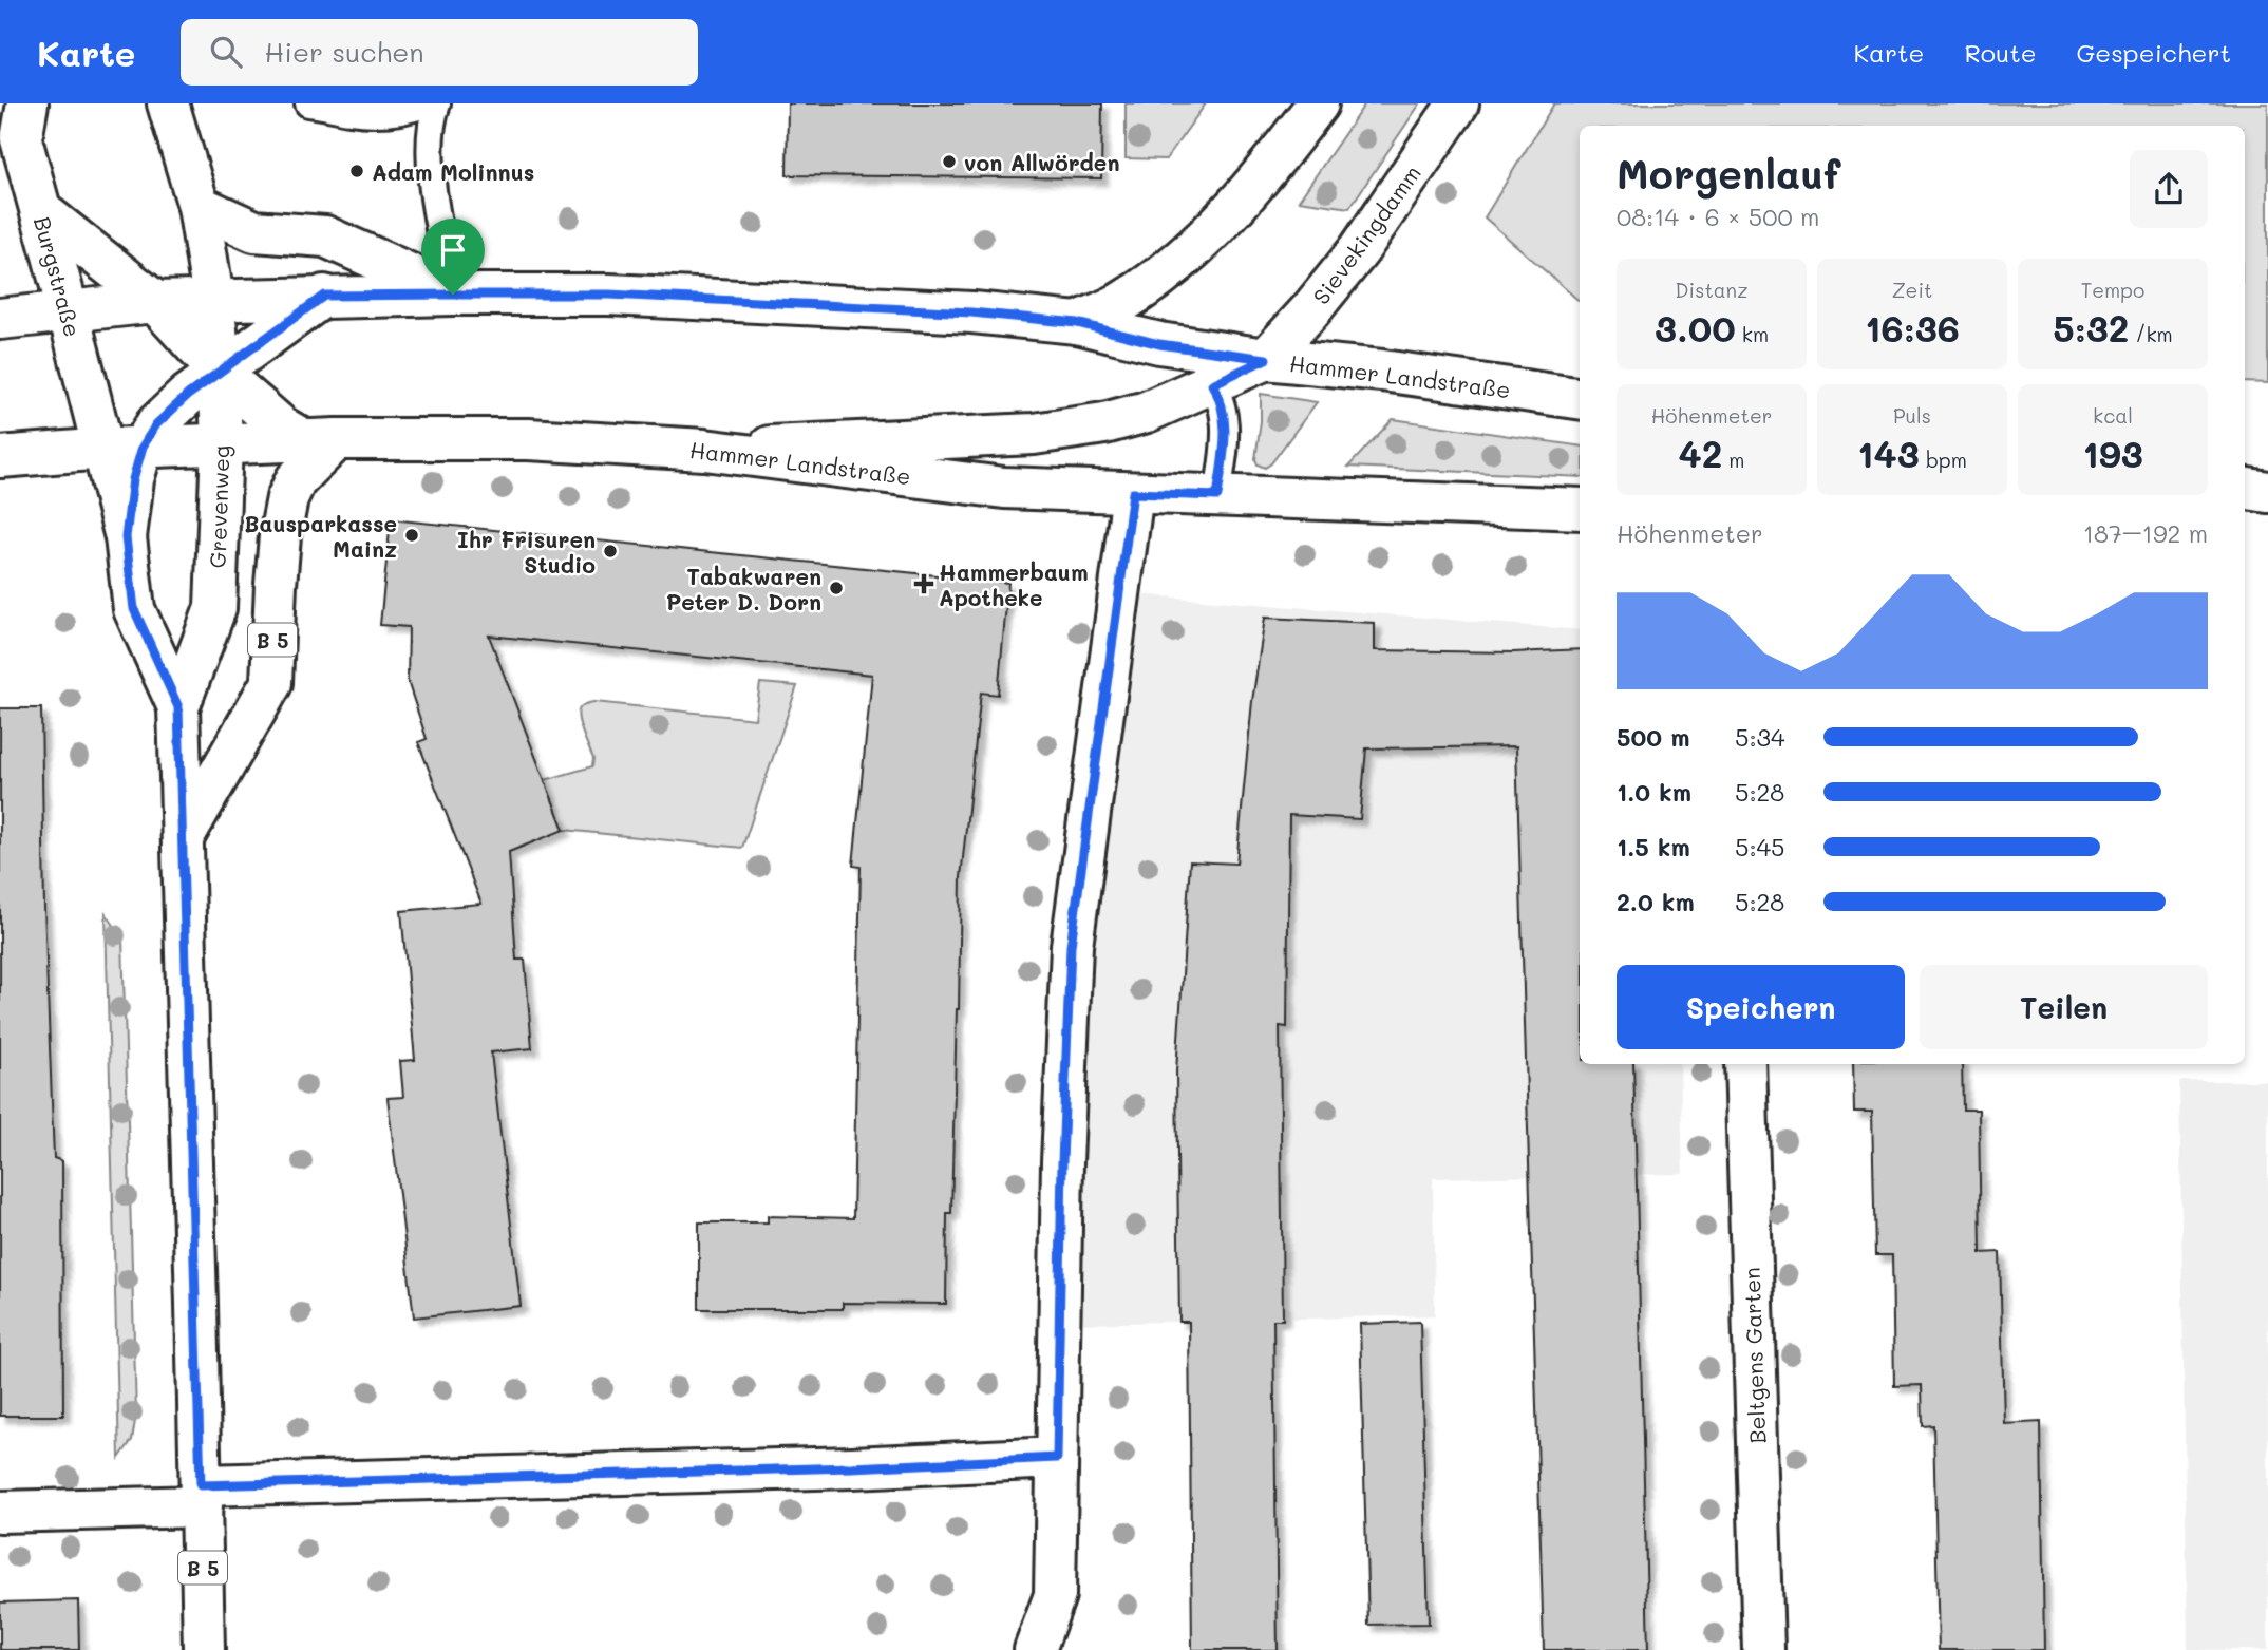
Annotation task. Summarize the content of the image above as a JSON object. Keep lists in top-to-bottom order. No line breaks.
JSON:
{"streets":{"main road":["Sievekingdamm","Burgstraße","Hammer Landstraße","Grevenweg","B 5","Beltgens Garten"]},"crossings":[["Sievekingdamm","Hammer Landstraße"],["Burgstraße","Hammer Landstraße"],["Burgstraße","Grevenweg"],["Hammer Landstraße","Grevenweg"],["Hammer Landstraße","B 5"],["Grevenweg","B 5"]],"places":{"other":["von Allwörden","Adam Molinnus","Bausparkasse Mainz","Ihr Frisuren Studio","Tabakwaren Peter D. Dorn"],"health":["Hammerbaum Apotheke"]},"page":{"header":"Karte","search":"Hier suchen","nav":["Karte","Route","Gespeichert"],"heading":["Morgenlauf","08:14 · 6 × 500 m"],"stats":[["Distanz","3.00 km"],["Zeit","16:36"],["Tempo","5:32 /km"],["Höhenmeter","42 m"],["Puls","143 bpm"],["kcal","193"]],"chart":["Höhenmeter","187–192 m"],"list":[{"name":"500 m","note":"5:34"},{"name":"1.0 km","note":"5:28"},{"name":"1.5 km","note":"5:45"},{"name":"2.0 km","note":"5:28"}],"buttons":["Speichern","Teilen"]}}
